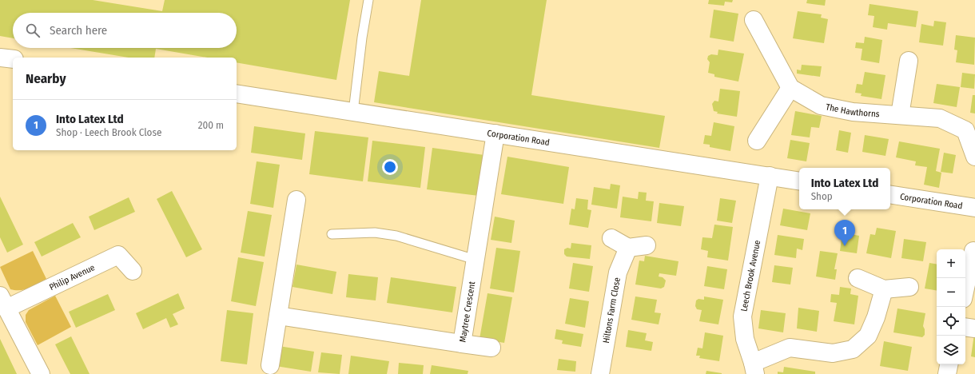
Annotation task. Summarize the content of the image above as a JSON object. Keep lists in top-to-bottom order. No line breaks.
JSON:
{"streets":{"street":["The Hawthorns","Corporation Road","Leech Brook Avenue","Philip Avenue","Maytree Crescent","Hiltons Farm Close"]},"crossings":[["Corporation Road","Leech Brook Avenue"],["Corporation Road","Maytree Crescent"]],"page":{"search":"Search here","heading":"Nearby","list":[{"mark":"1","name":"Into Latex Ltd","note":"Shop · Leech Brook Close","value":"200 m"}],"popup":["Into Latex Ltd","Shop"],"pins":"1","map_buttons":["+","−"]}}
